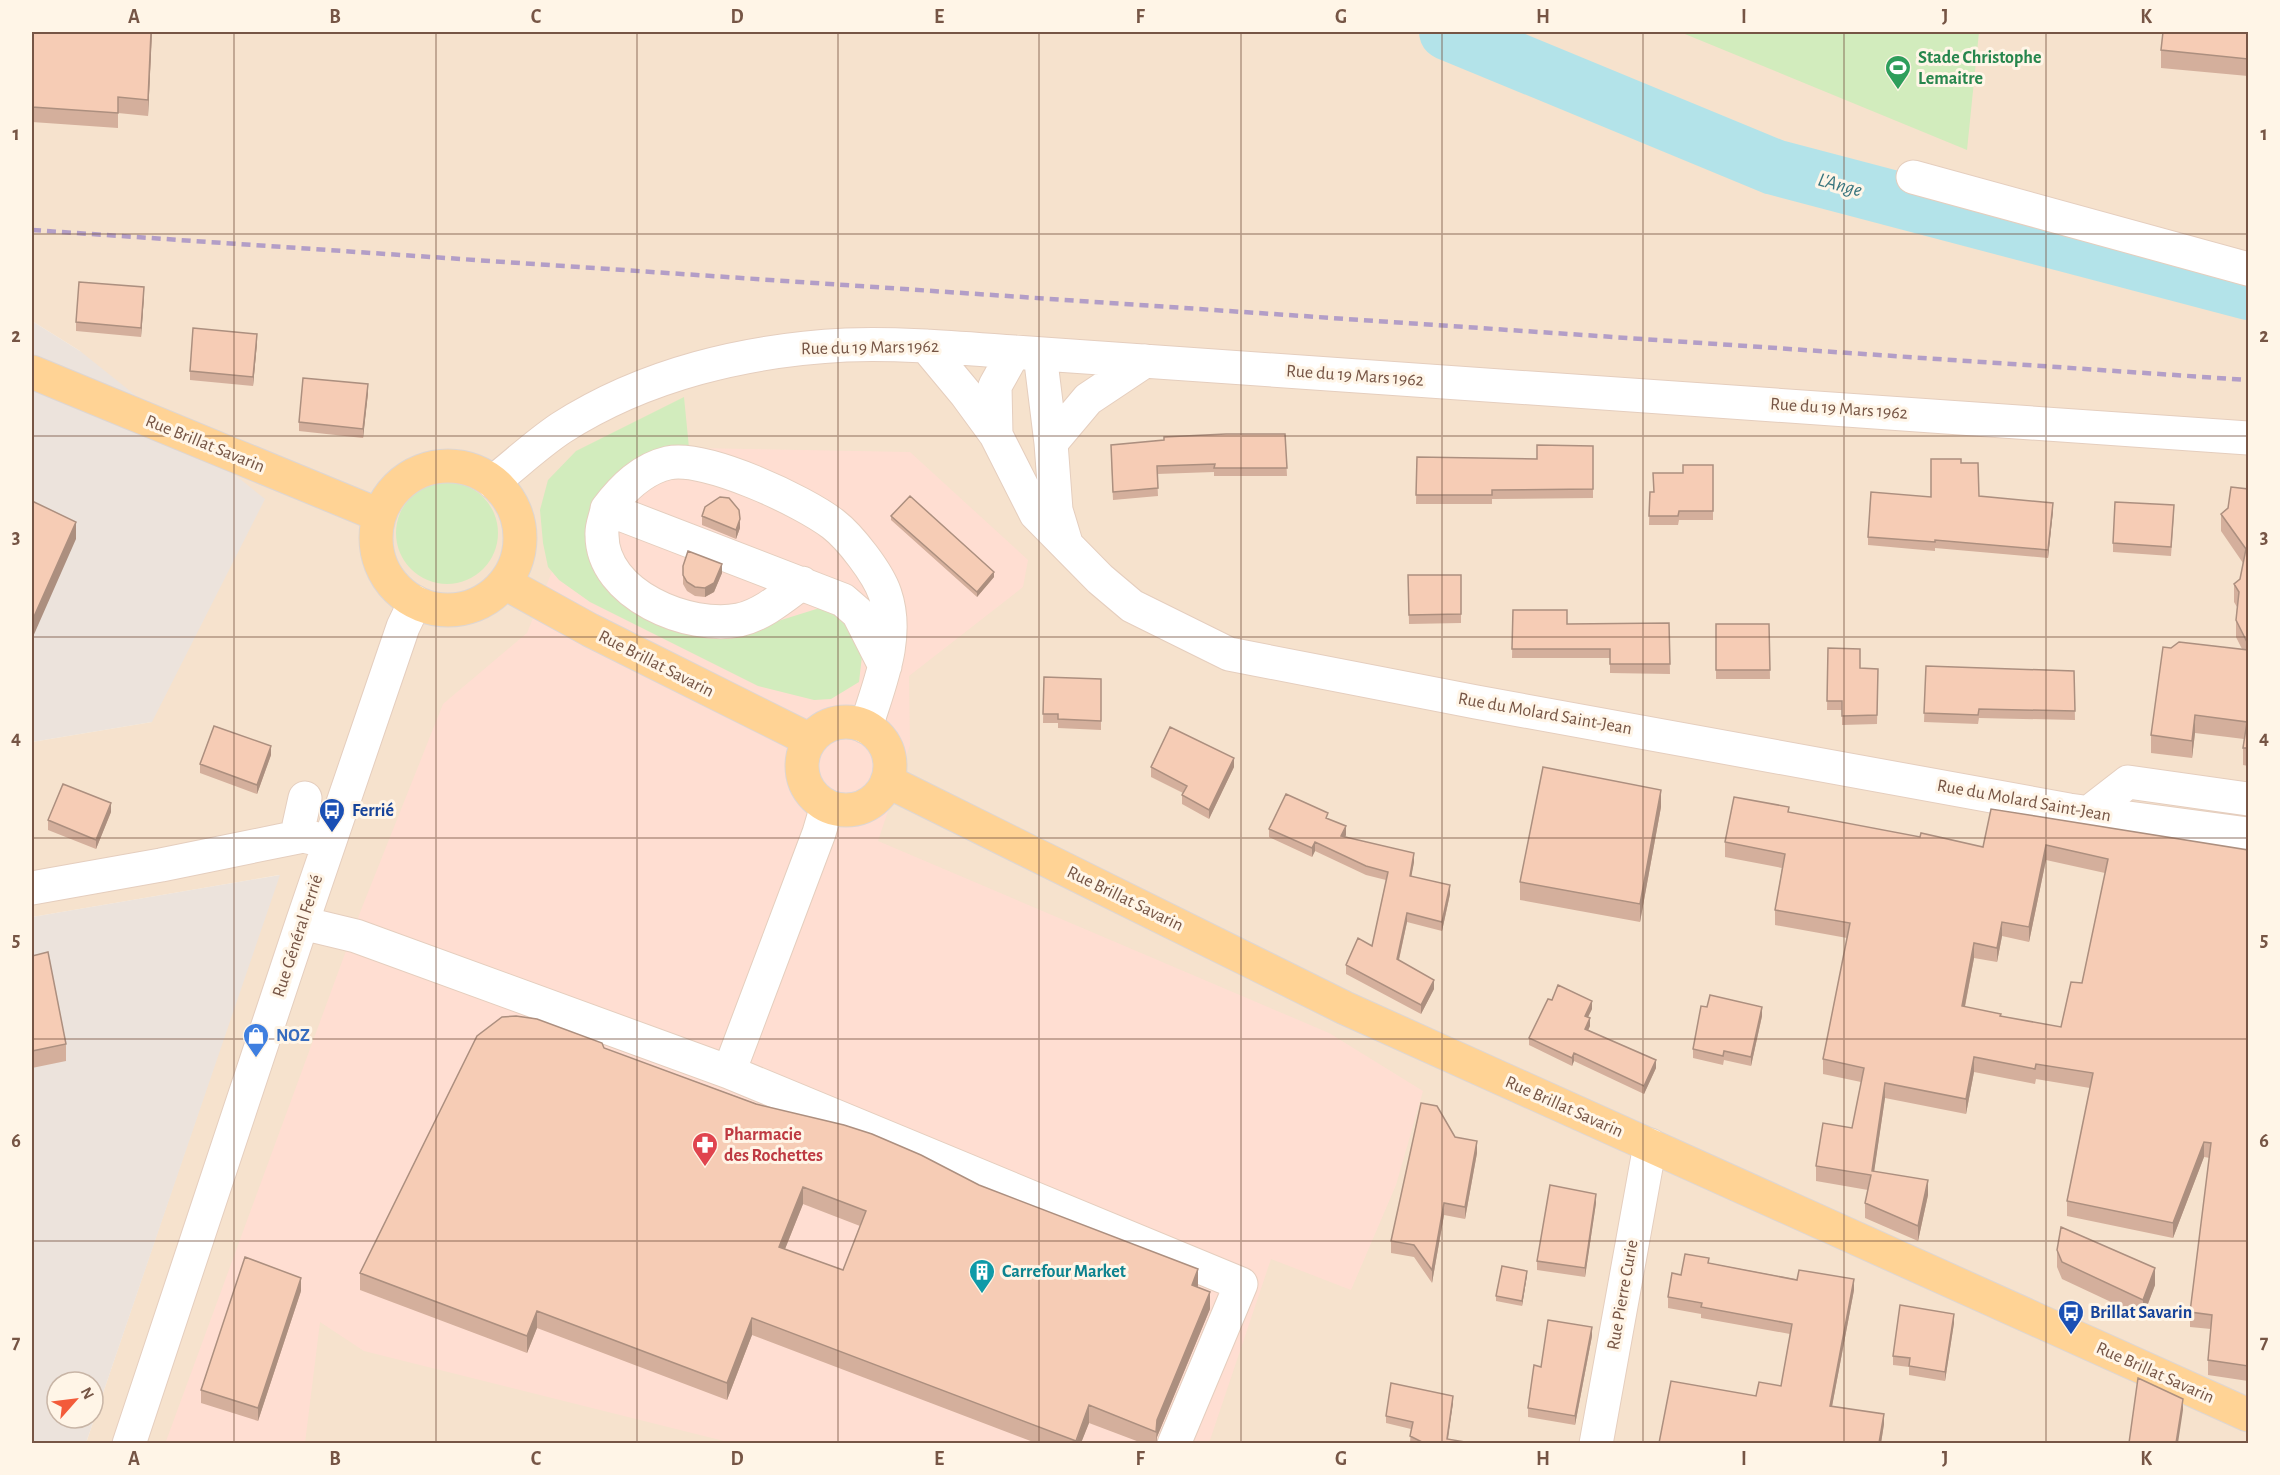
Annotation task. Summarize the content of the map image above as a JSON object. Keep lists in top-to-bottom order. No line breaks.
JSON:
{"streets":{"main road":["Rue Brillat Savarin"],"street":["Rue du 19 Mars 1962","Rue du Molard Saint-Jean","Rue Général Ferrié","Rue Pierre Curie"]},"crossings":[["Rue du 19 Mars 1962","Rue Brillat Savarin"],["Rue du 19 Mars 1962","Rue du Molard Saint-Jean"],["Rue du 19 Mars 1962","Rue Général Ferrié"],["Rue Brillat Savarin","Rue Général Ferrié"],["Rue Brillat Savarin","Rue Pierre Curie"]],"water":["L'Ange"],"places":{"sports":["Stade Christophe Lemaitre"],"bus stop":["Ferrié","Brillat Savarin"],"shop":["NOZ"],"pharmacy":["Pharmacie des Rochettes"],"building":["Carrefour Market"]},"north":"top right","grid":{"columns":["A","B","C","D","E","F","G","H","I","J","K"],"rows":["1","2","3","4","5","6","7"]}}
